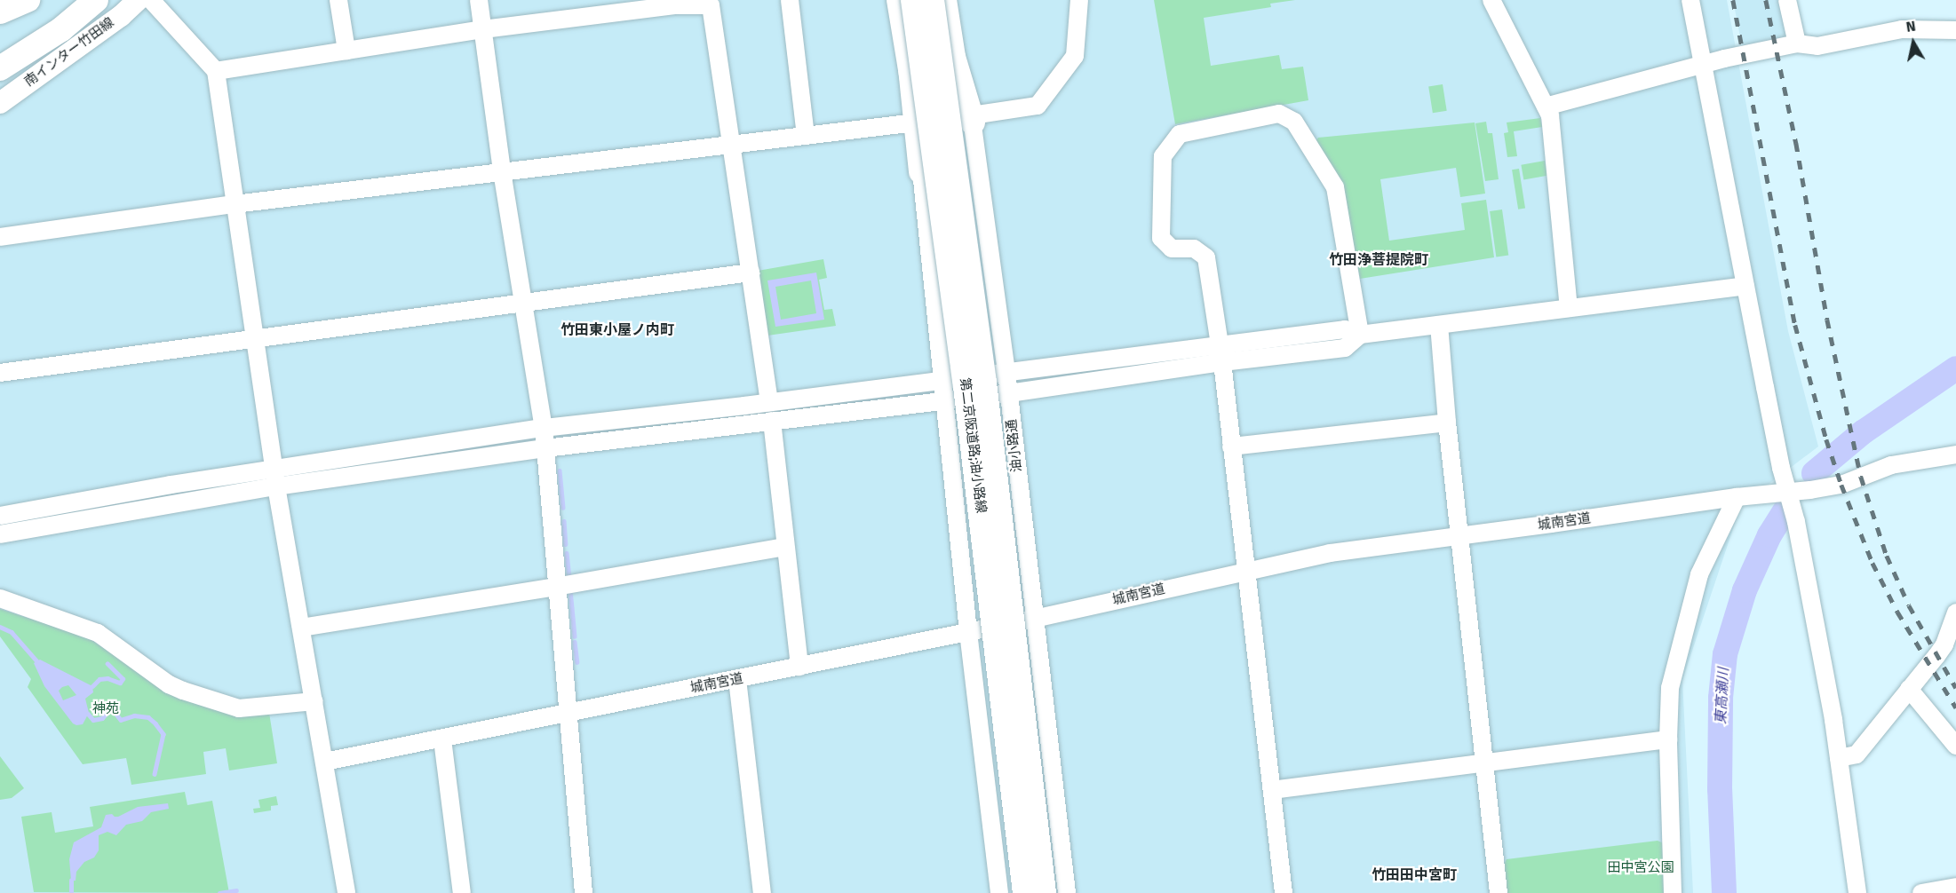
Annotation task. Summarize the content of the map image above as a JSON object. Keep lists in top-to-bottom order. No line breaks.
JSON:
{"streets":{"highway":["第二京阪道路;油小路線"],"main road":["南インター竹田線"],"street":["油小路通","城南宮道"]},"crossings":[["油小路通","城南宮道"]],"districts":["竹田浄菩提院町","竹田東小屋ノ内町","竹田田中宮町"],"water":["東高瀬川"],"parks":["神苑","田中宮公園"],"north":"top"}
